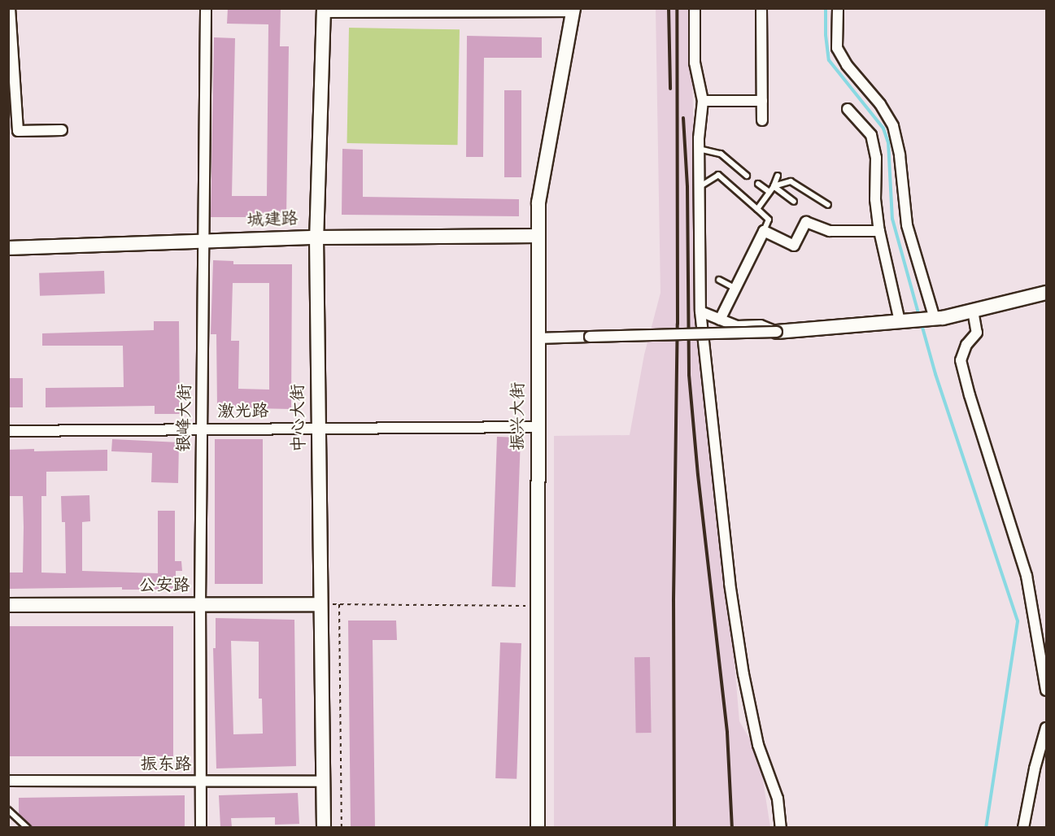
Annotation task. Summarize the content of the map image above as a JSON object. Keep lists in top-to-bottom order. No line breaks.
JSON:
{"streets":{"street":["城建路","激光路","振兴大街","银峰大街","中心大街","公安路","振东路"]},"crossings":[["城建路","振兴大街"],["城建路","银峰大街"],["城建路","中心大街"],["激光路","振兴大街"],["激光路","银峰大街"],["激光路","中心大街"],["银峰大街","公安路"],["银峰大街","振东路"],["中心大街","公安路"],["中心大街","振东路"]]}
